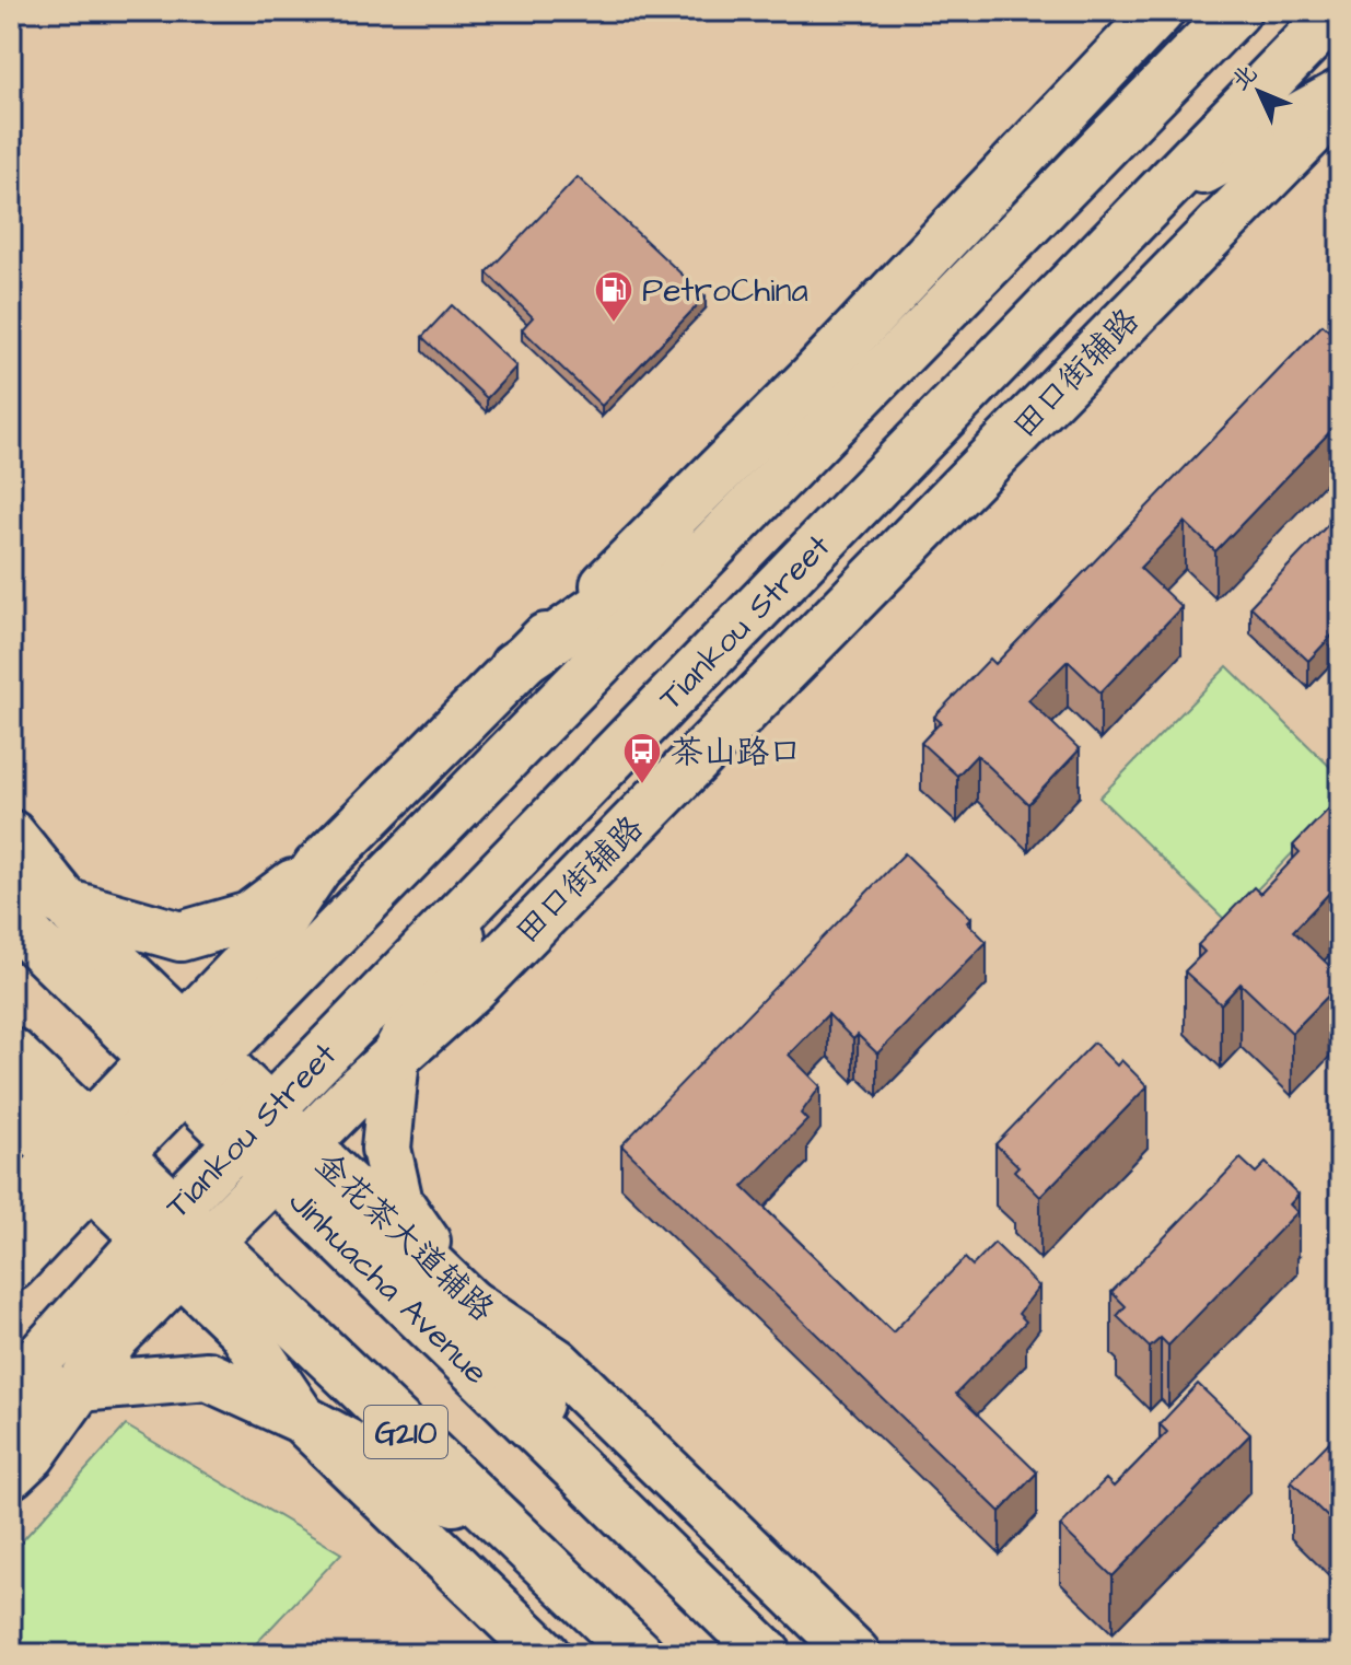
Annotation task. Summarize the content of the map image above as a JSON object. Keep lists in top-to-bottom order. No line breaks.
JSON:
{"streets":{"main road":["田口街辅路","Tiankou Street","金花茶大道辅路","Jinhuacha Avenue","G210"]},"crossings":[["田口街辅路","Tiankou Street"],["田口街辅路","金花茶大道辅路"],["田口街辅路","Jinhuacha Avenue"],["田口街辅路","G210"],["Tiankou Street","Jinhuacha Avenue"],["Tiankou Street","G210"],["金花茶大道辅路","Jinhuacha Avenue"]],"places":{"fuel station":["PetroChina"],"bus stop":["茶山路口"]},"north":"top left"}
